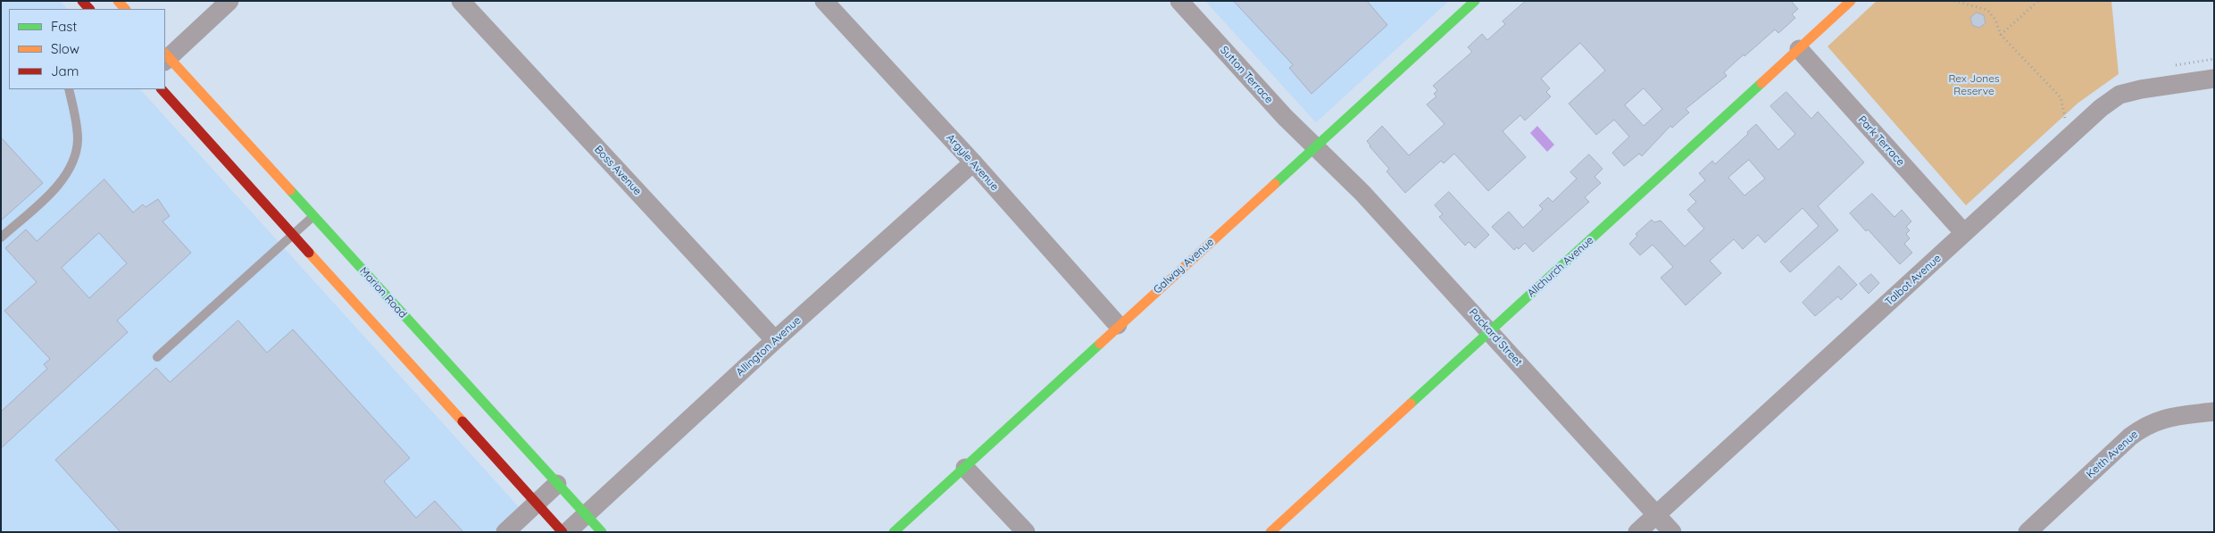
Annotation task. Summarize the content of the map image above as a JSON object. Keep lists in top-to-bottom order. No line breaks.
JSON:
{"streets":{"street":["Sutton Terrace","Park Terrace","Argyle Avenue","Boss Avenue","Galway Avenue","Allchurch Avenue","Talbot Avenue","Marion Road","Packard Street","Allington Avenue","Keith Avenue"]},"crossings":[["Sutton Terrace","Galway Avenue"],["Sutton Terrace","Packard Street"],["Park Terrace","Allchurch Avenue"],["Park Terrace","Talbot Avenue"],["Argyle Avenue","Galway Avenue"],["Argyle Avenue","Allington Avenue"],["Boss Avenue","Allington Avenue"],["Galway Avenue","Packard Street"],["Allchurch Avenue","Packard Street"],["Talbot Avenue","Packard Street"],["Marion Road","Allington Avenue"]],"parks":["Rex Jones Reserve"],"legend":["Fast","Slow","Jam"]}
